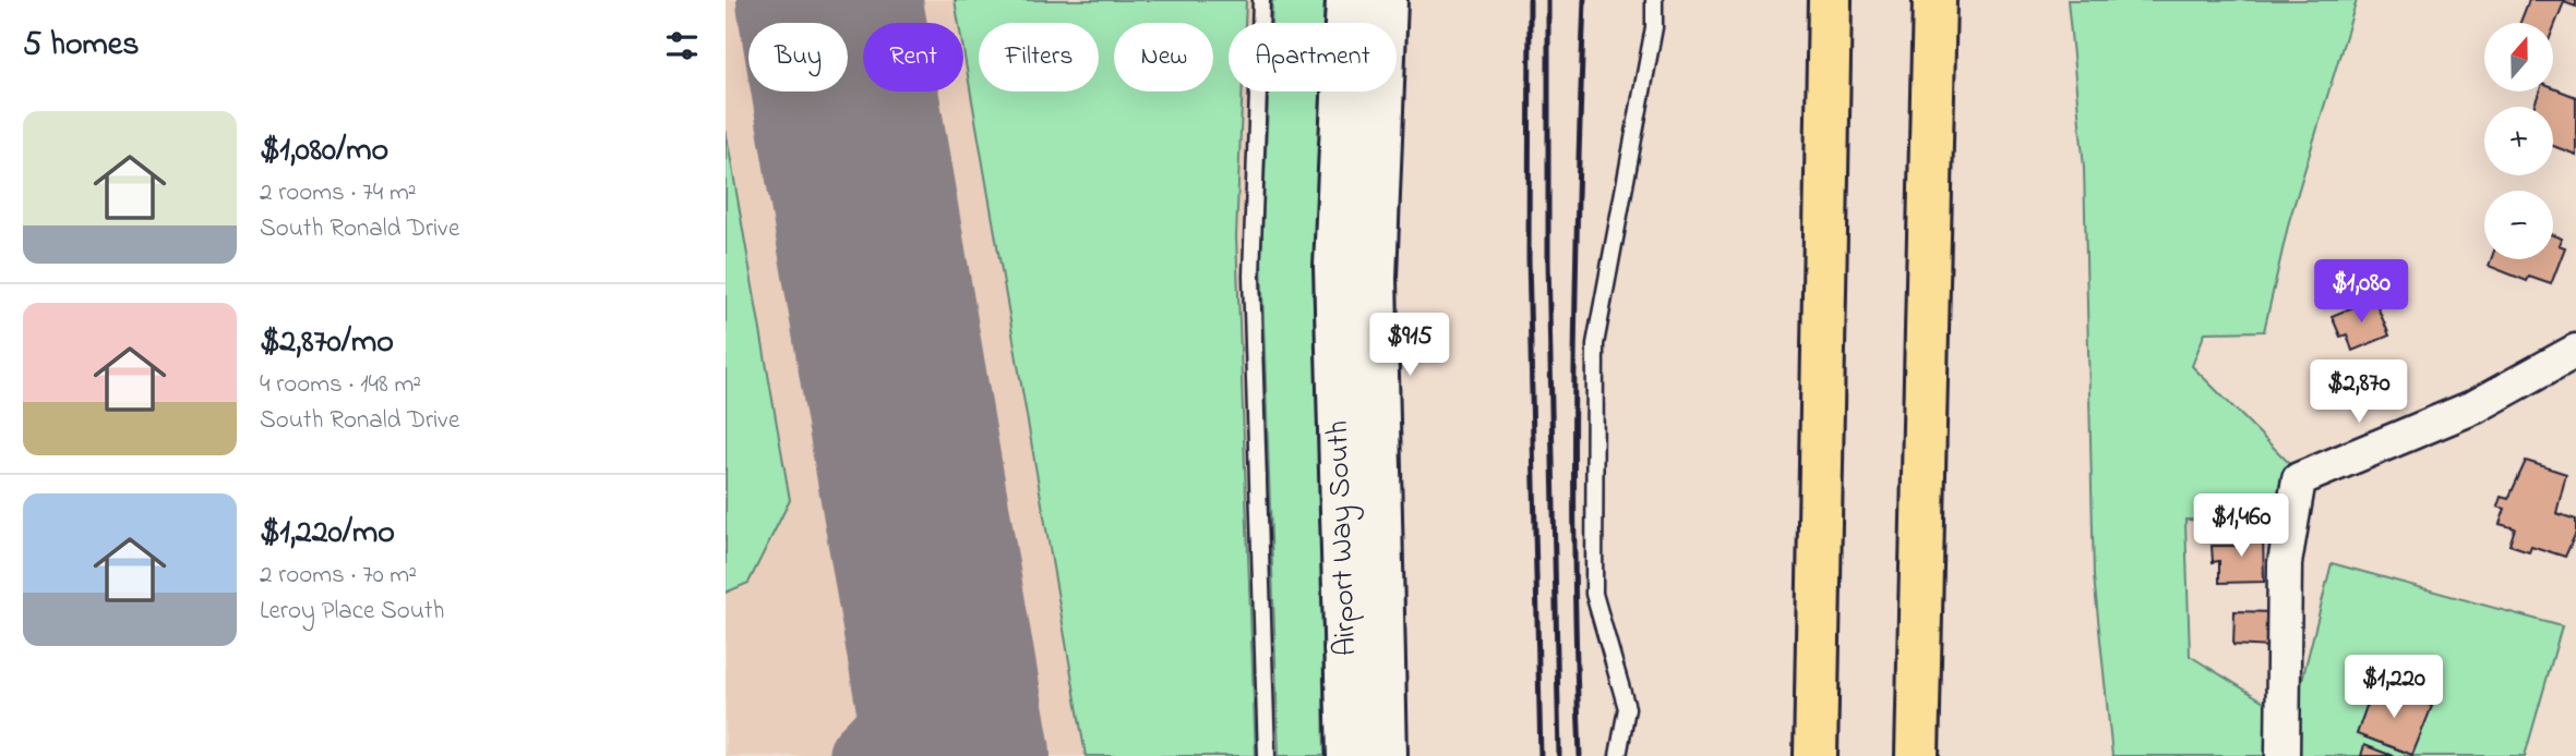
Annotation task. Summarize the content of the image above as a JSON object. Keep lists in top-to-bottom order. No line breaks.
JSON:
{"streets":{"main road":["Airport Way South"]},"north":"top","page":{"heading":"5 homes","map_buttons":["+","−"],"chip":["Buy","Rent","Filters","New","Apartment"],"list":[{"name":"$1,080/mo","note":"2 rooms · 74 m² · South Ronald Drive"},{"name":"$2,870/mo","note":"4 rooms · 148 m² · South Ronald Drive"},{"name":"$1,220/mo","note":"2 rooms · 70 m² · Leroy Place South"}],"price":["$1,080","$915","$2,870","$1,460","$1,220"]}}
